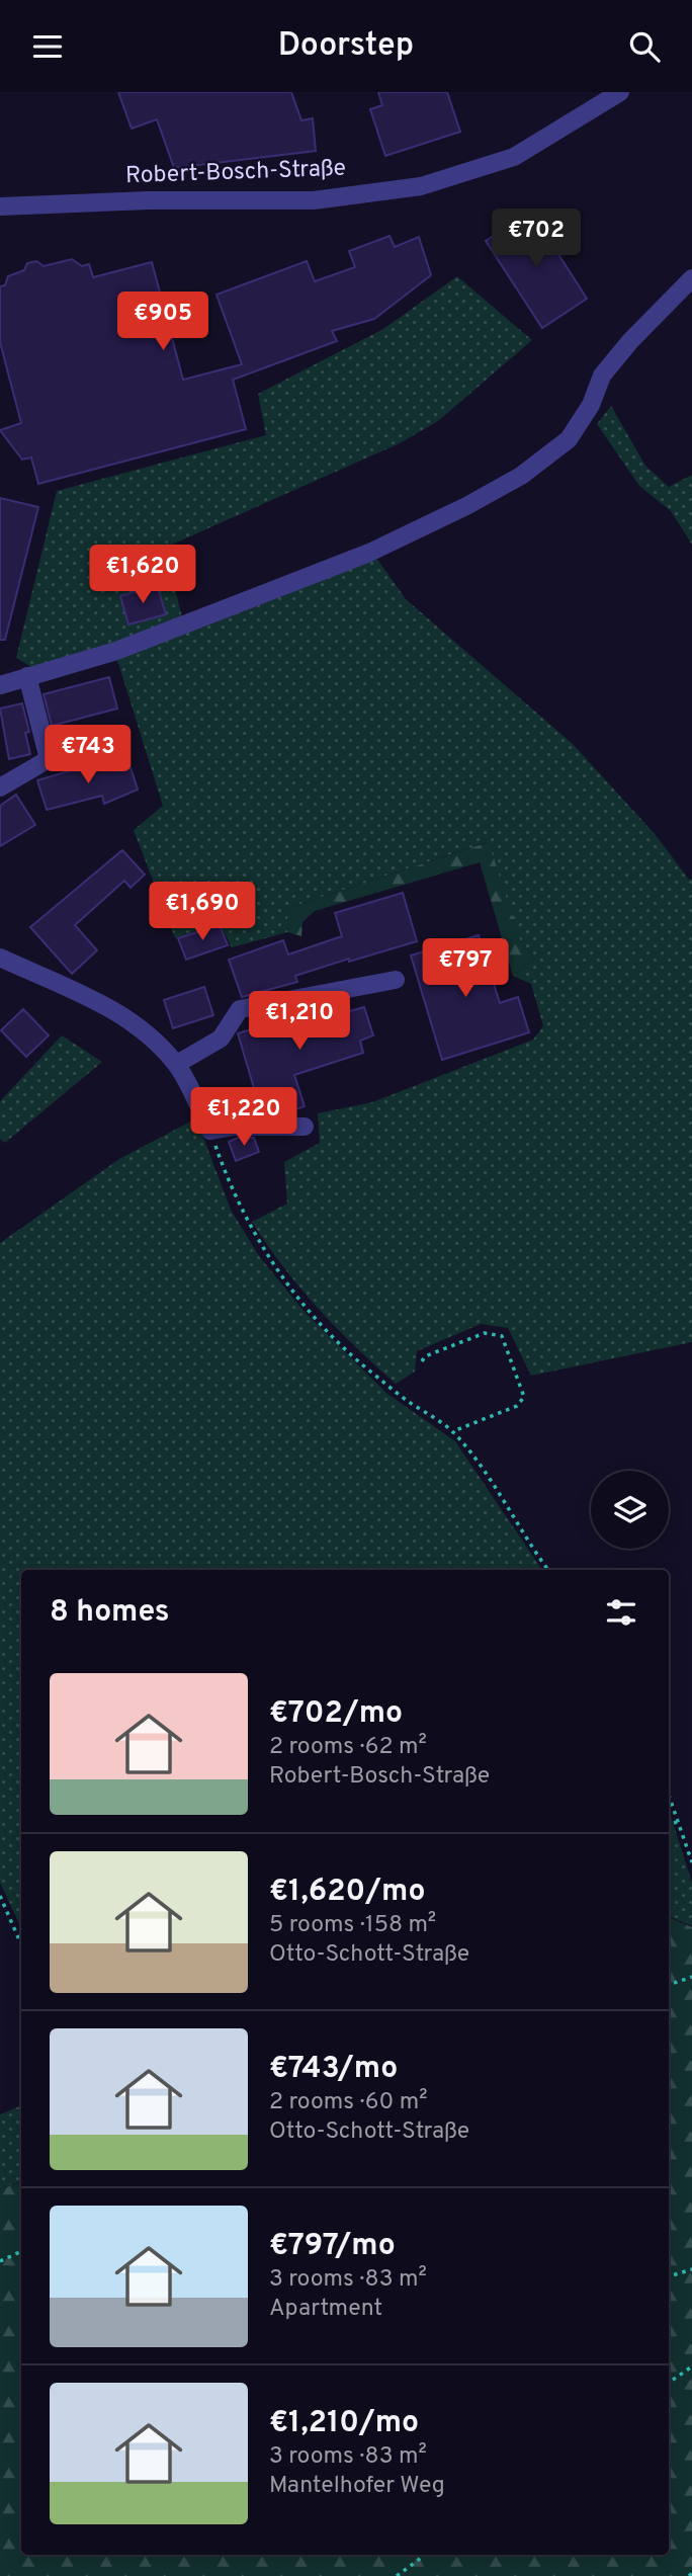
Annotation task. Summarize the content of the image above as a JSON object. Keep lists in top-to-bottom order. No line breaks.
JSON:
{"streets":{"street":["Robert-Bosch-Straße"]},"page":{"header":"Doorstep","price":["€702","€905","€1,620","€743","€1,690","€797","€1,210","€1,220"],"heading":"8 homes","list":[{"name":"€702/mo","note":"2 rooms · 62 m² · Robert-Bosch-Straße"},{"name":"€1,620/mo","note":"5 rooms · 158 m² · Otto-Schott-Straße"},{"name":"€743/mo","note":"2 rooms · 60 m² · Otto-Schott-Straße"},{"name":"€797/mo","note":"3 rooms · 83 m² · Apartment"},{"name":"€1,210/mo","note":"3 rooms · 83 m² · Mantelhofer Weg"}]}}
